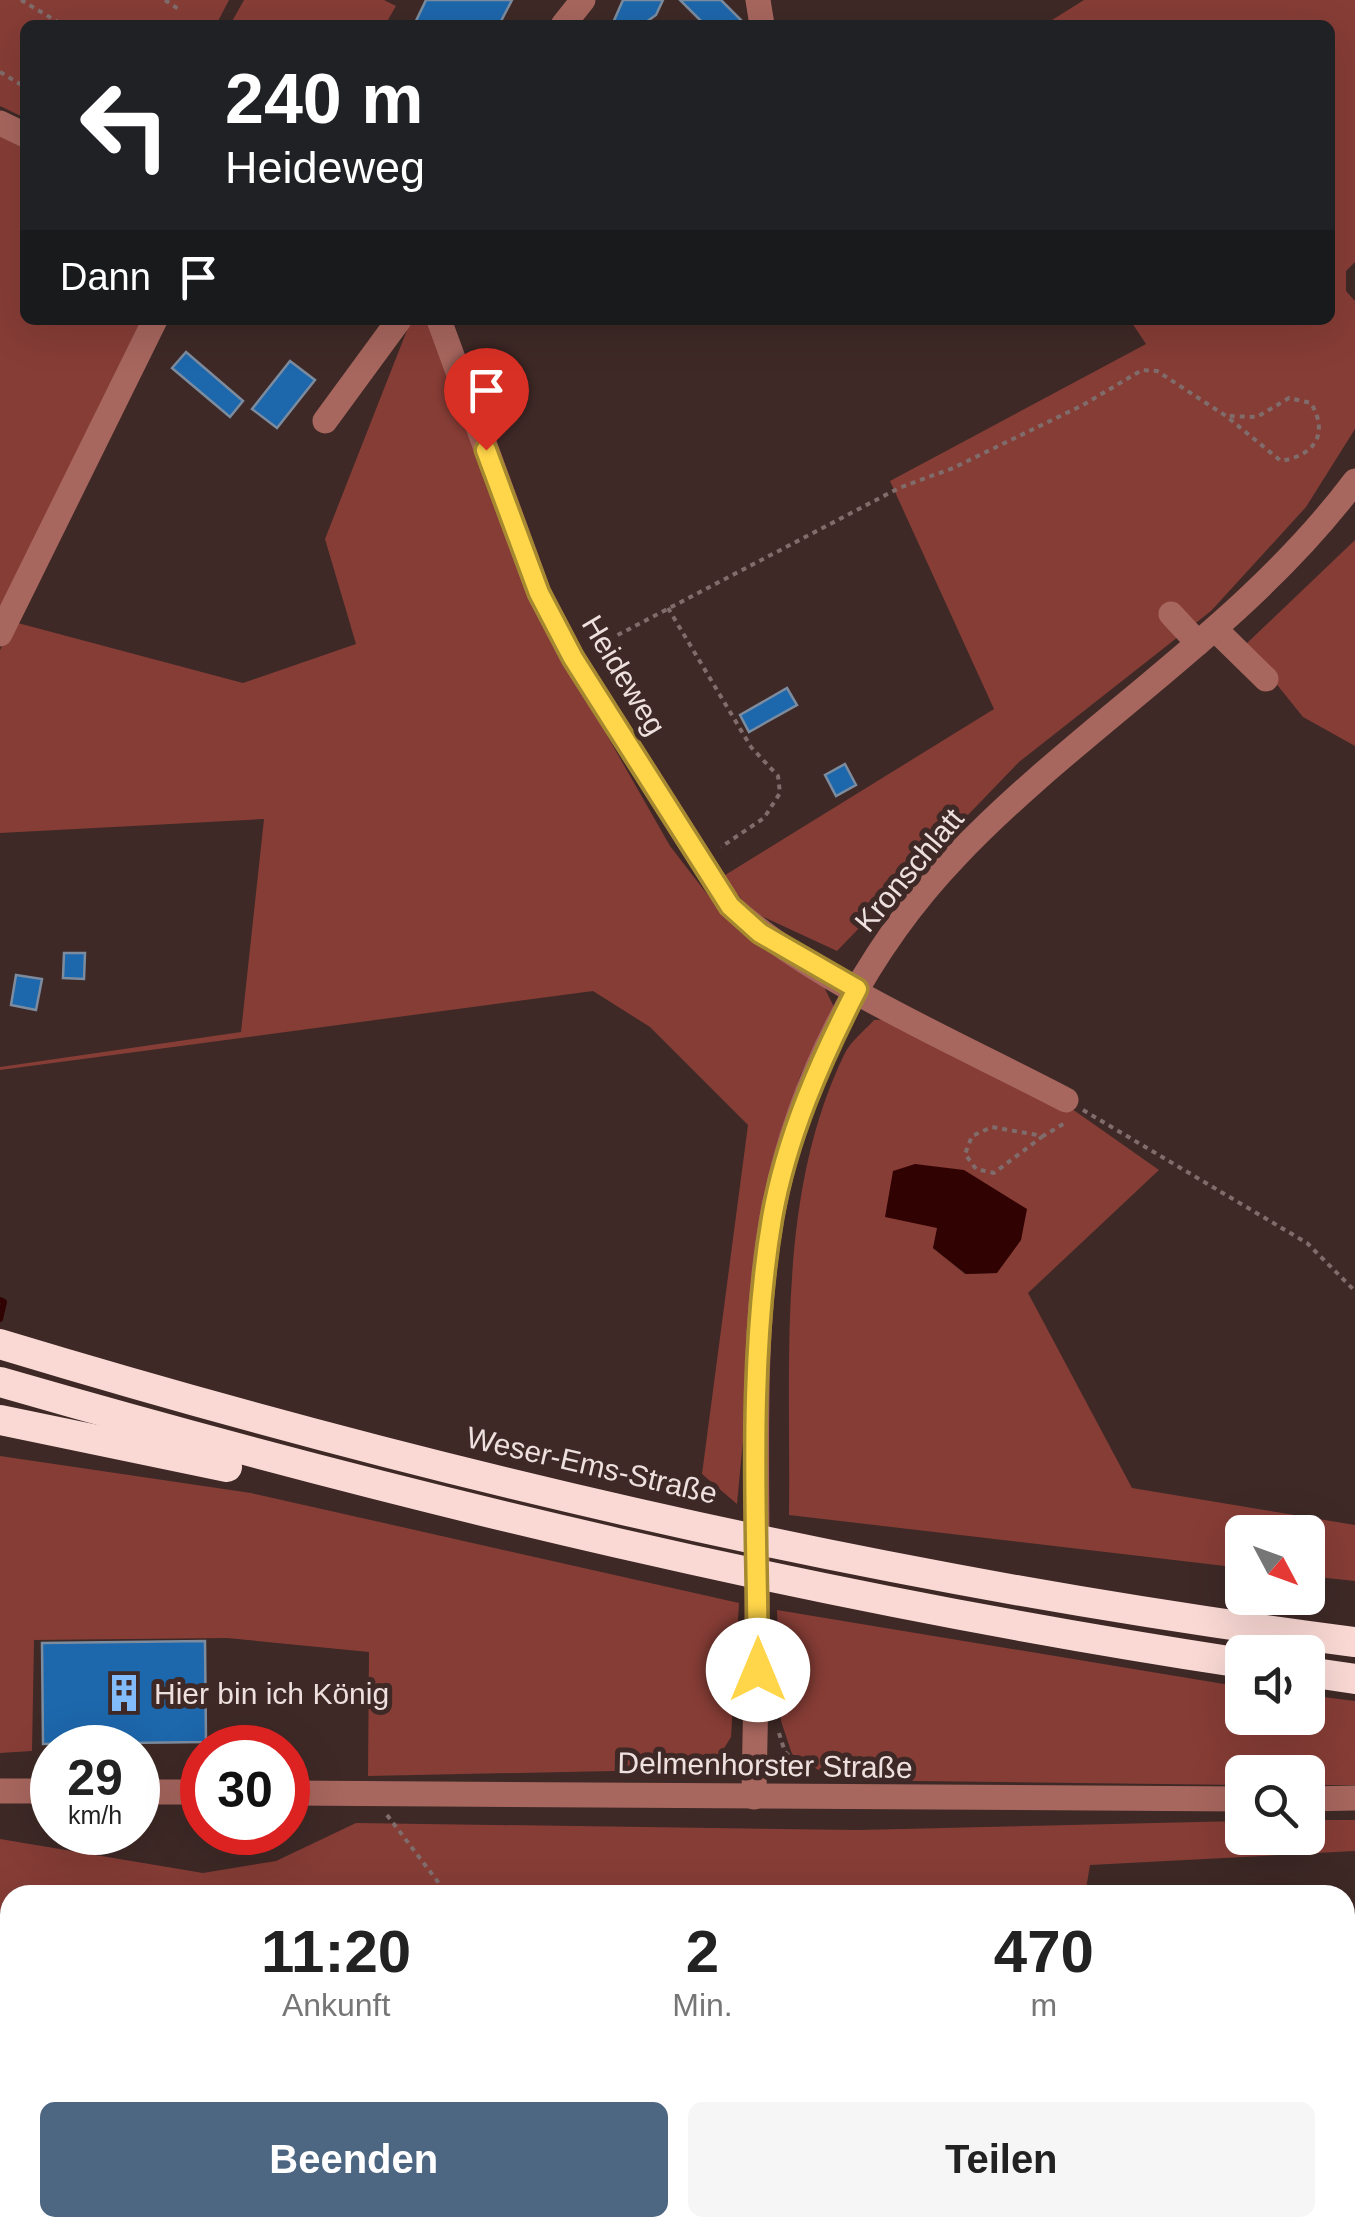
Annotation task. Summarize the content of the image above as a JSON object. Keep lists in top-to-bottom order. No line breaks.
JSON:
{"streets":{"highway":["Weser-Ems-Straße"],"street":["Heideweg","Kronschlatt","Delmenhorster Straße"]},"crossings":[["Heideweg","Kronschlatt"],["Kronschlatt","Delmenhorster Straße"]],"places":{"building":["Hier bin ich König"]},"north":"bottom right","page":{"turn":["240 m","Heideweg"],"then":"Dann","speed":"29 km/h","limit":"30","eta":["11:20","Ankunft","2","Min.","470","m"],"buttons":["Beenden","Teilen"]}}
